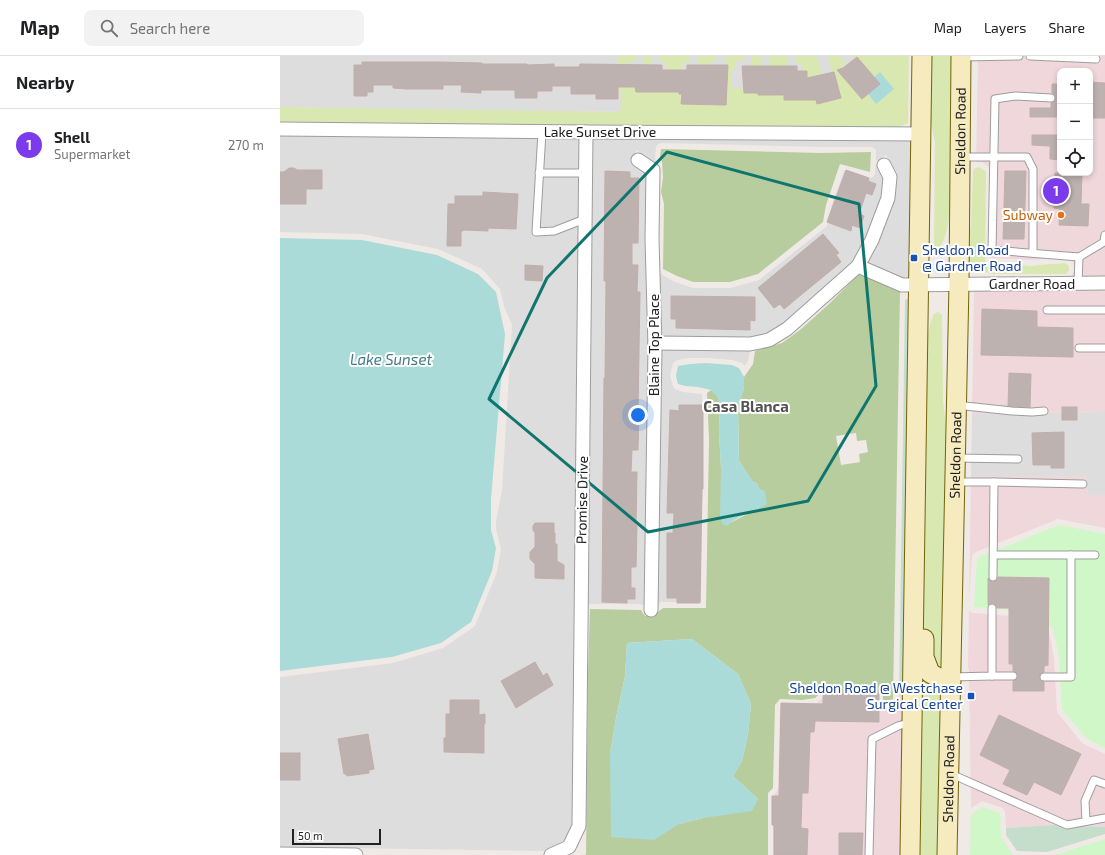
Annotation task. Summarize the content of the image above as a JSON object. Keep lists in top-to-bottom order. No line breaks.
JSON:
{"streets":{"main road":["Sheldon Road"],"street":["Lake Sunset Drive","Gardner Road","Blaine Top Place","Promise Drive"]},"crossings":[["Lake Sunset Drive","Promise Drive"],["Sheldon Road","Gardner Road"]],"districts":["Casa Blanca"],"water":["Lake Sunset"],"places":{"other":["Subway"],"transit":["Sheldon Road @ Gardner Road","Sheldon Road @ Westchase Surgical Center"]},"scale_bar":"50 m","page":{"header":"Map","search":"Search here","nav":["Map","Layers","Share"],"heading":"Nearby","map_buttons":["+","−"],"list":[{"mark":"1","name":"Shell","note":"Supermarket","value":"270 m"}],"pins":"1","scale":"50 m"}}
